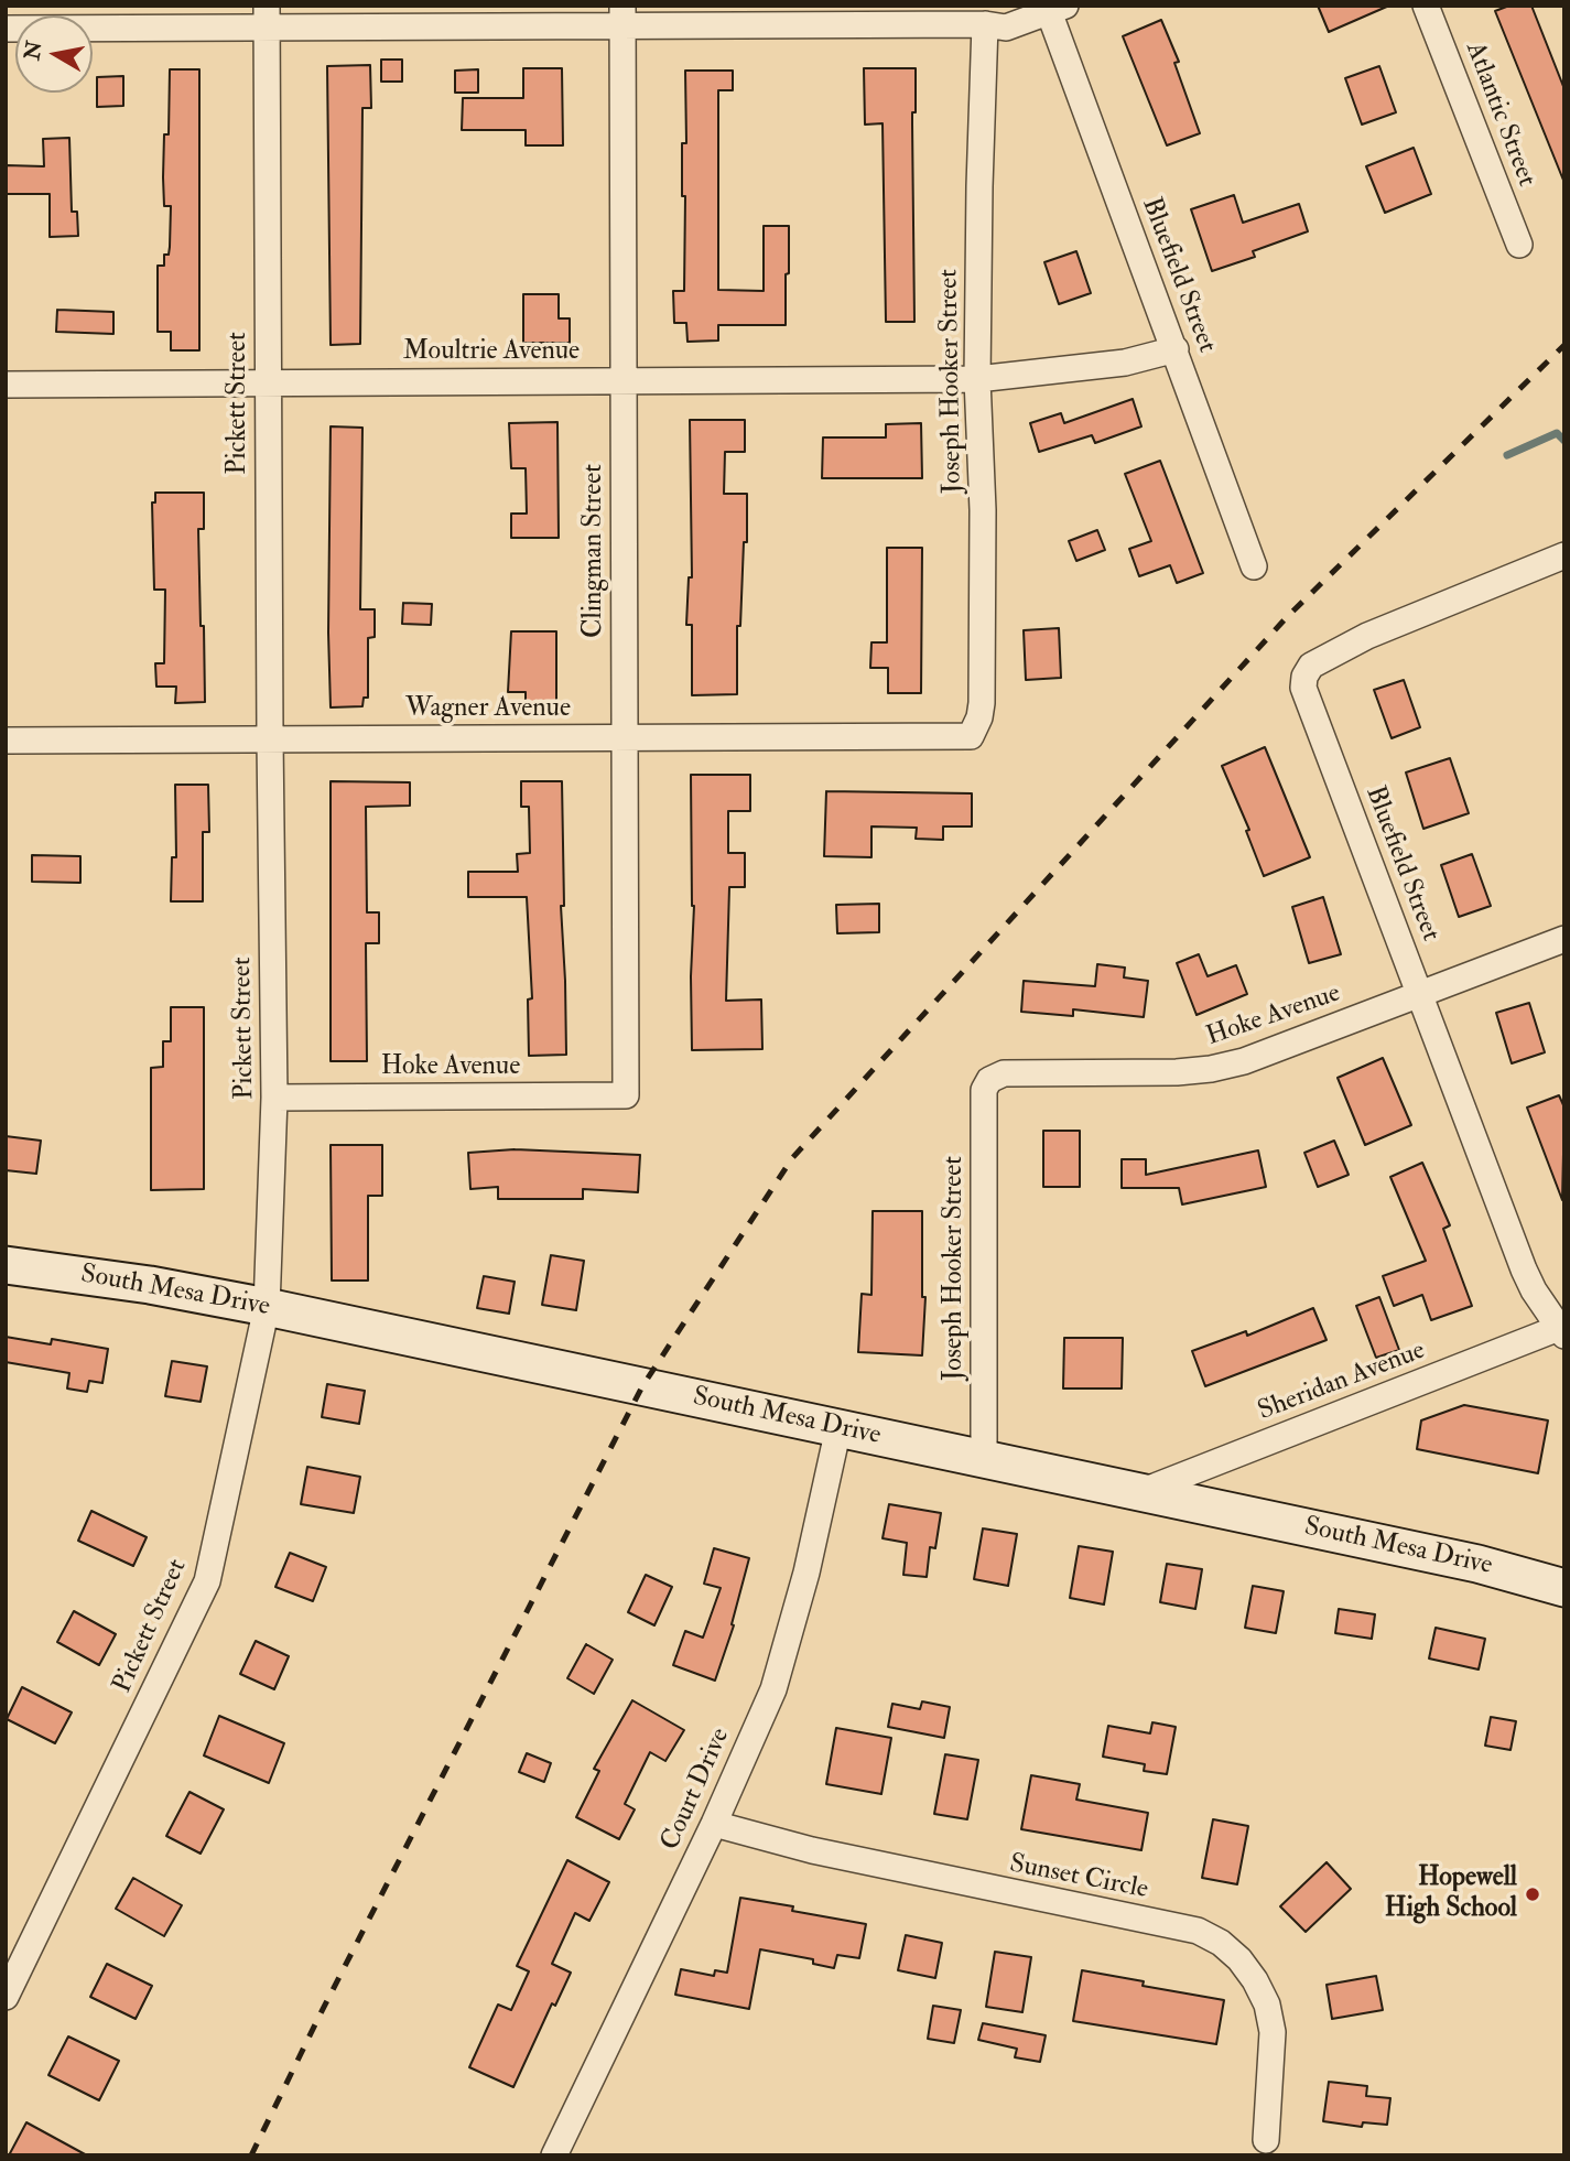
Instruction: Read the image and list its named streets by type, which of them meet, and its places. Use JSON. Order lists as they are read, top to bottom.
{
  "streets": {
    "main road": ["South Mesa Drive"],
    "street": [
      "Atlantic Street",
      "Bluefield Street",
      "Moultrie Avenue",
      "Joseph Hooker Street",
      "Pickett Street",
      "Clingman Street",
      "Wagner Avenue",
      "Hoke Avenue",
      "Sheridan Avenue",
      "Court Drive",
      "Sunset Circle"
    ]
  },
  "crossings": [
    ["Bluefield Street", "Moultrie Avenue"],
    ["Bluefield Street", "Hoke Avenue"],
    ["Bluefield Street", "Sheridan Avenue"],
    ["Moultrie Avenue", "Joseph Hooker Street"],
    ["Moultrie Avenue", "Pickett Street"],
    ["Moultrie Avenue", "Clingman Street"],
    ["Joseph Hooker Street", "Wagner Avenue"],
    ["Joseph Hooker Street", "Hoke Avenue"],
    ["Joseph Hooker Street", "South Mesa Drive"],
    ["Pickett Street", "Wagner Avenue"],
    ["Pickett Street", "Hoke Avenue"],
    ["Pickett Street", "South Mesa Drive"],
    ["Clingman Street", "Wagner Avenue"],
    ["Clingman Street", "Hoke Avenue"],
    ["South Mesa Drive", "Sheridan Avenue"],
    ["South Mesa Drive", "Court Drive"],
    ["Court Drive", "Sunset Circle"]
  ],
  "places": ["Hopewell High School"],
  "north": "left"
}
